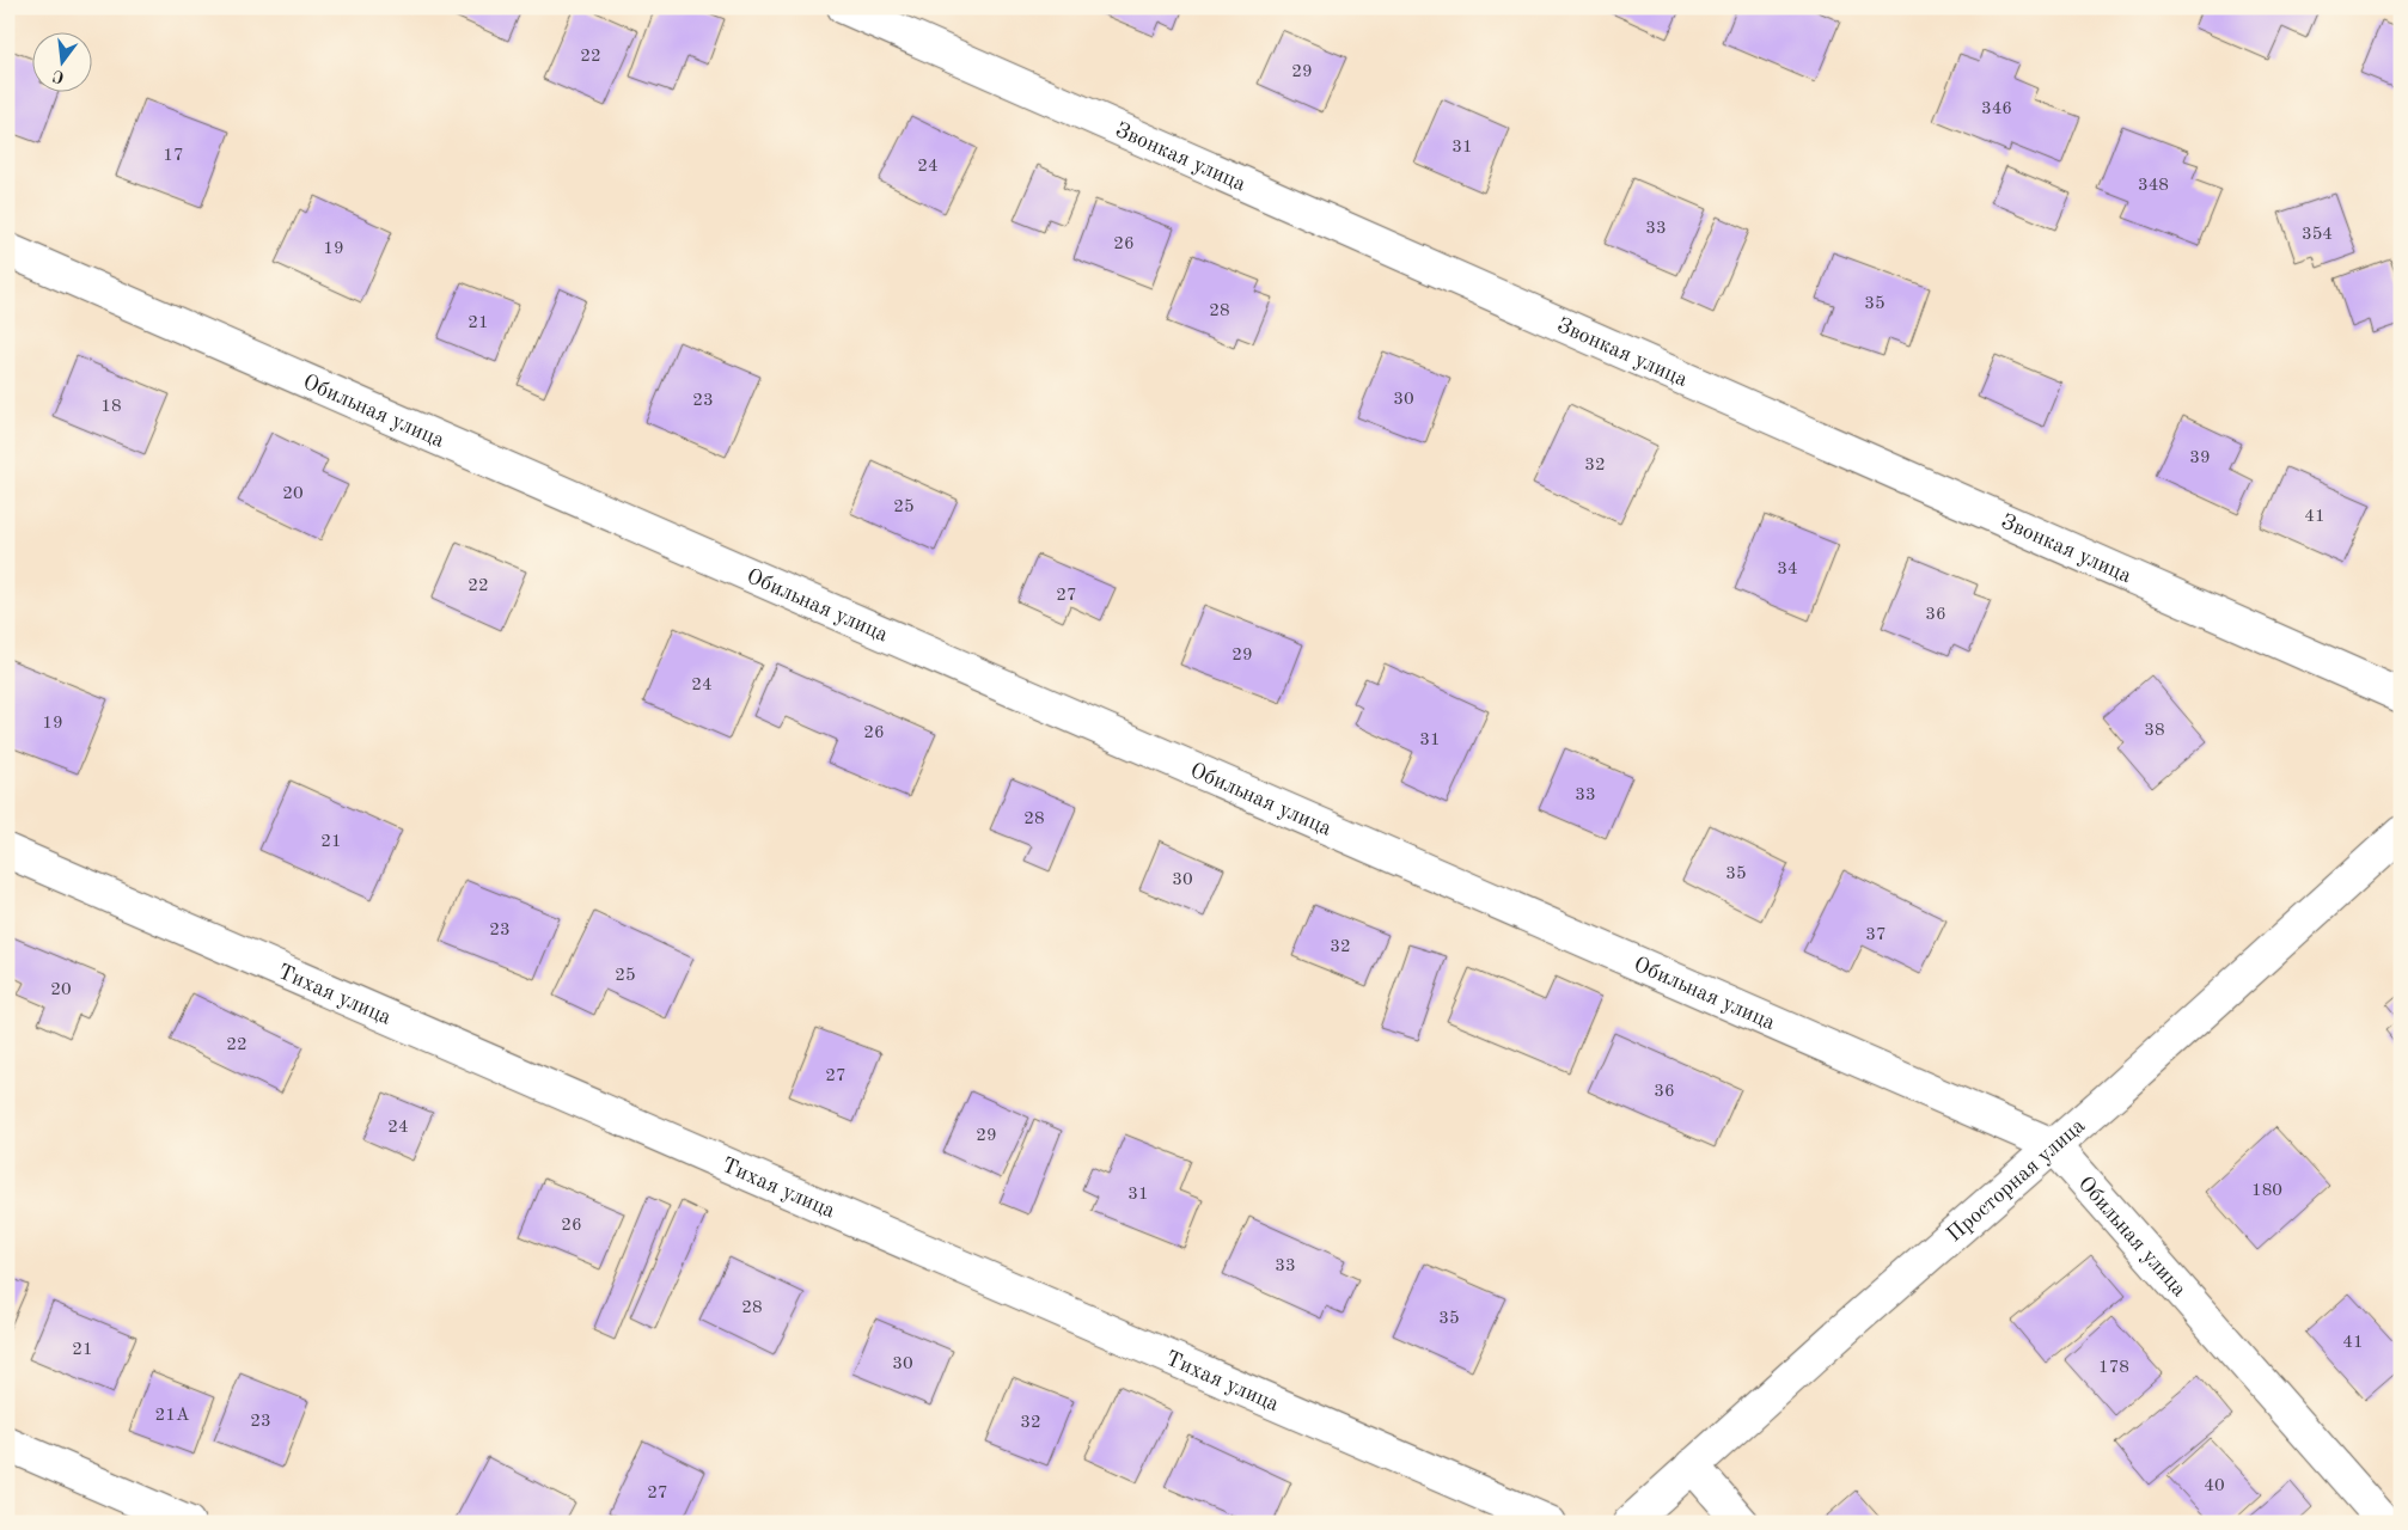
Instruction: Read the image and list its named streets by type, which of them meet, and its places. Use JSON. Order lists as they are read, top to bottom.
{
  "streets": {
    "street": [
      "Звонкая улица",
      "Обильная улица",
      "Тихая улица",
      "Просторная улица"
    ]
  },
  "crossings": [
    ["Обильная улица", "Просторная улица"]
  ],
  "house_numbers": [
    "22",
    "29",
    "346",
    "31",
    "17",
    "24",
    "348",
    "33",
    "354",
    "26",
    "19",
    "35",
    "28",
    "21",
    "30",
    "23",
    "18",
    "39",
    "32",
    "20",
    "25",
    "41",
    "34",
    "22",
    "27",
    "36",
    "29",
    "24",
    "19",
    "38",
    "26",
    "31",
    "33",
    "28",
    "21",
    "35",
    "30",
    "23",
    "37",
    "32",
    "25",
    "20",
    "22",
    "27",
    "36",
    "24",
    "29",
    "180",
    "31",
    "26",
    "33",
    "28",
    "35",
    "41",
    "21",
    "30",
    "178",
    "21А",
    "23",
    "32",
    "40",
    "27"
  ],
  "north": "bottom"
}
